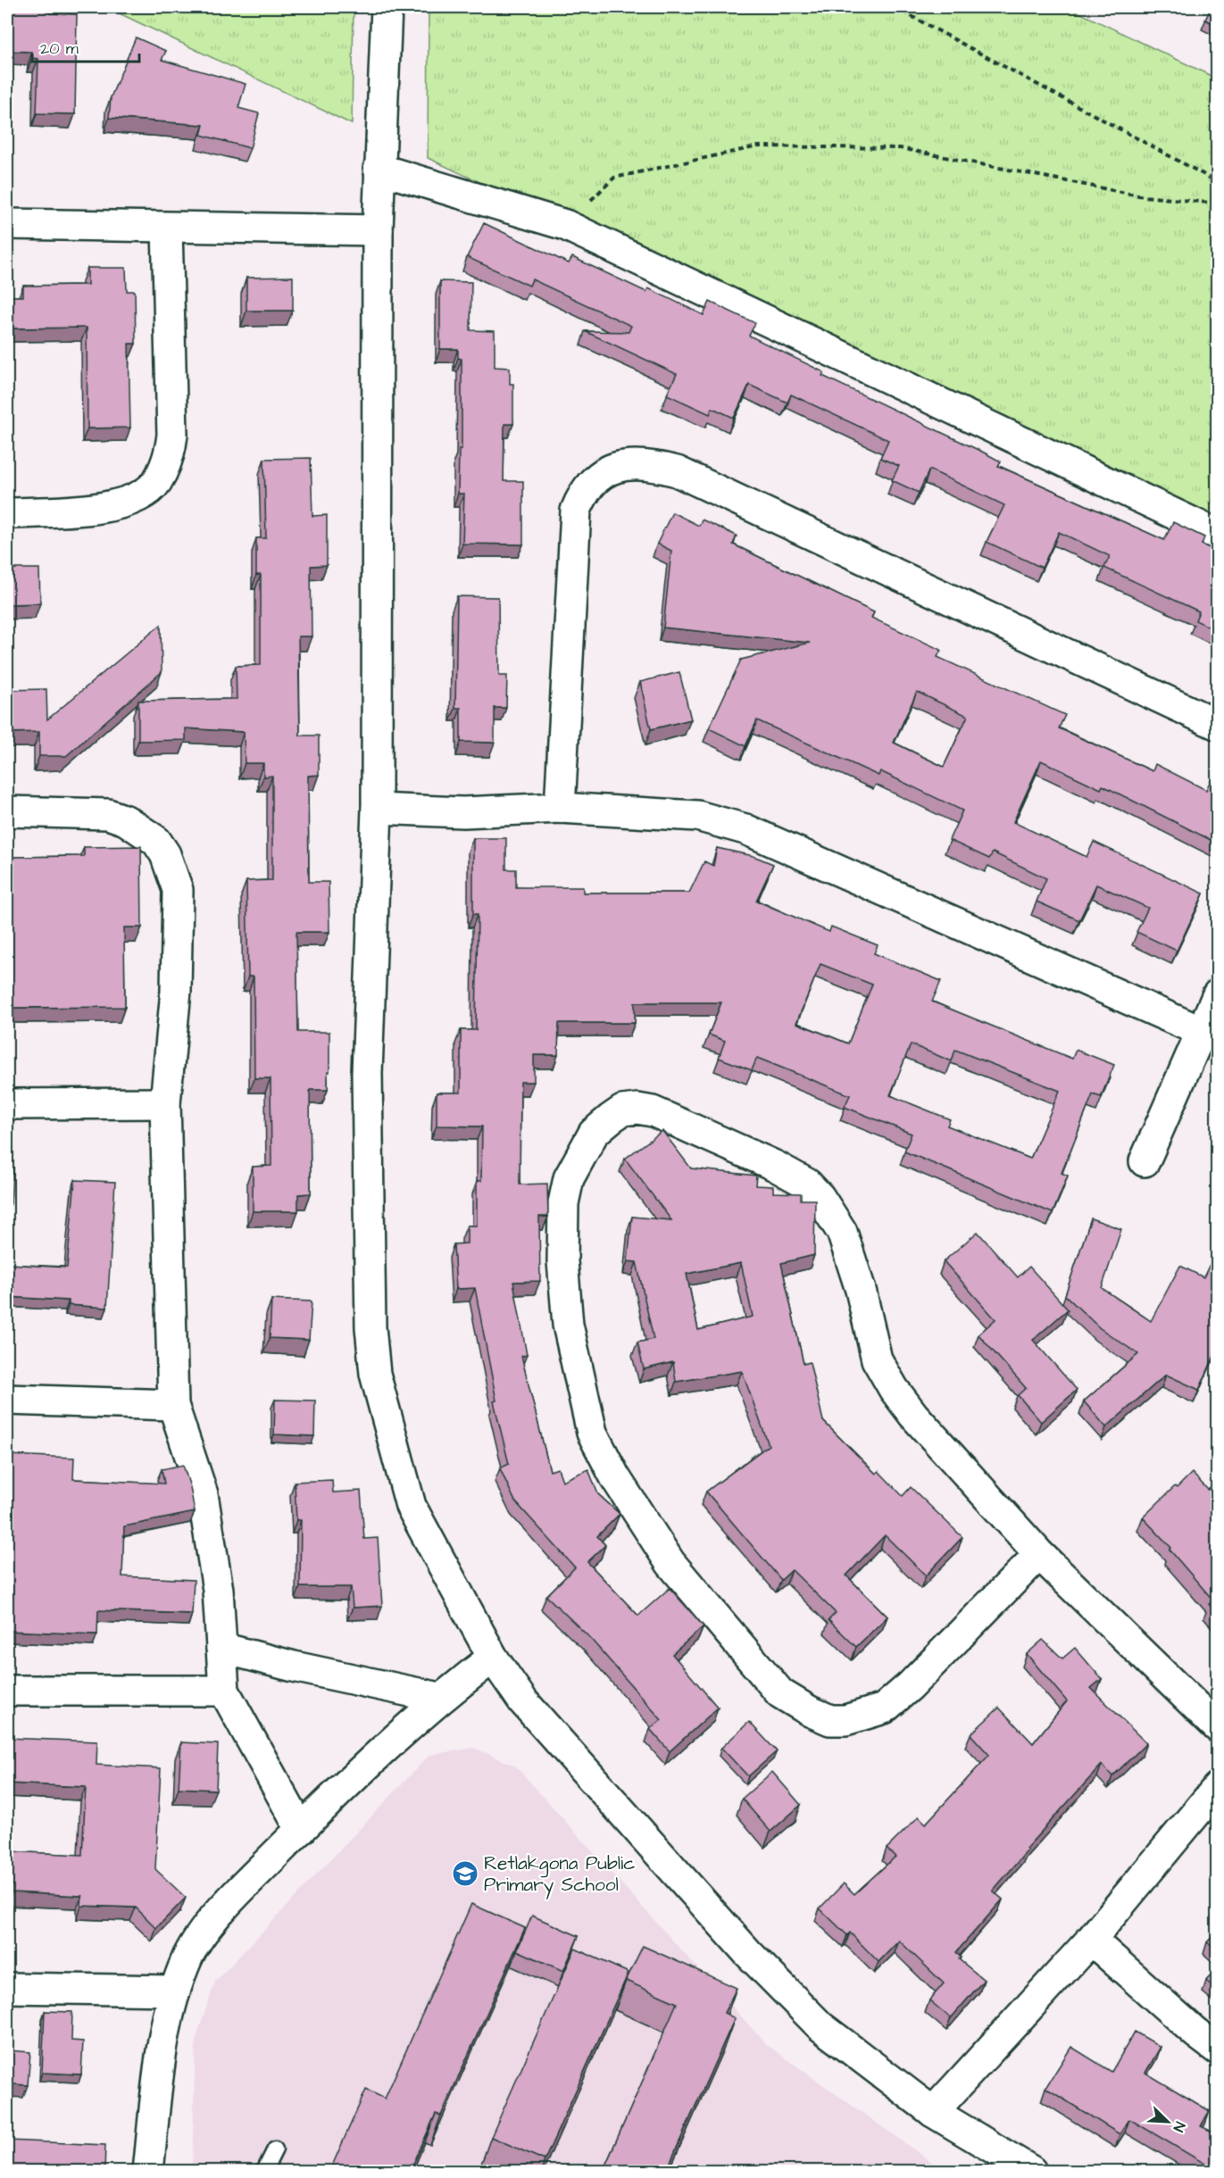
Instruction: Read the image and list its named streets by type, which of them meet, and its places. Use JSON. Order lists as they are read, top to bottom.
{
  "places": {
    "school or university": ["Retlakgona Public Primary School"]
  },
  "scale_bar": "20 m",
  "north": "bottom right"
}
